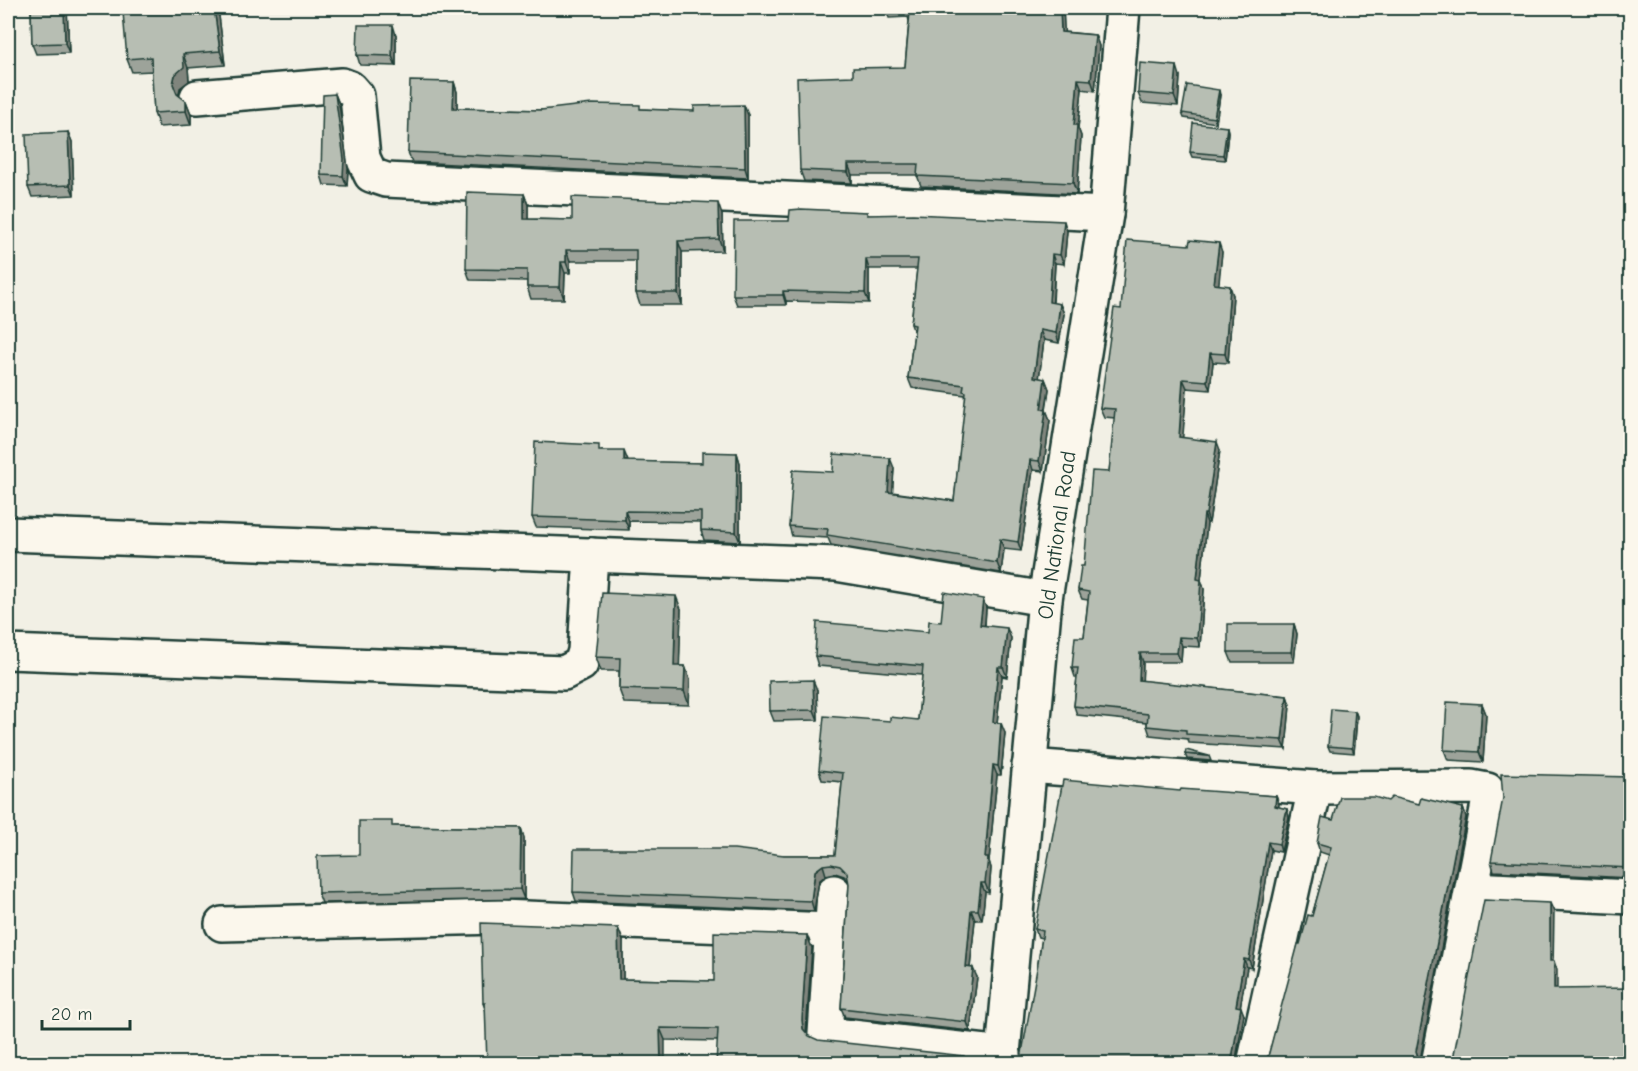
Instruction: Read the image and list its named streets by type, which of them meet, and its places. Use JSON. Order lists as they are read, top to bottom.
{
  "streets": {
    "street": ["Old National Road"]
  },
  "scale_bar": "20 m"
}
